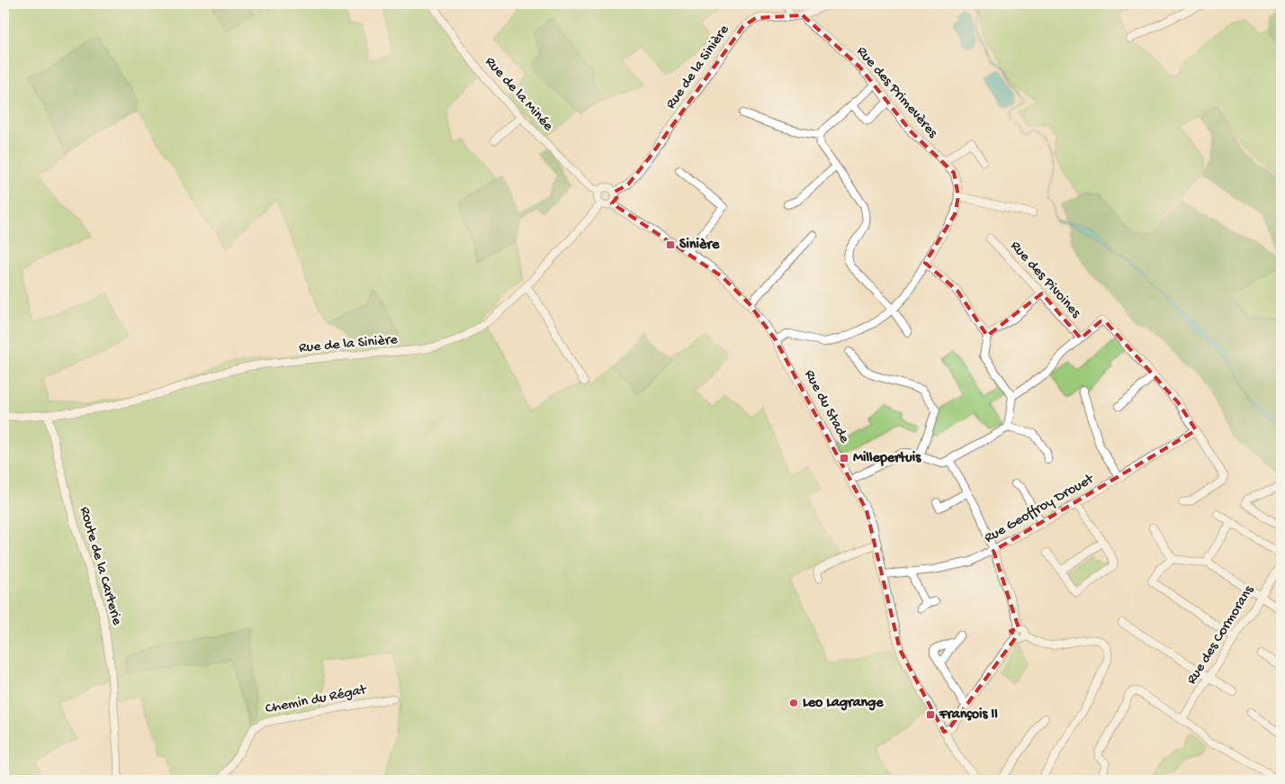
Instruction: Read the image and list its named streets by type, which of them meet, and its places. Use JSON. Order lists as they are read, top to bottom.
{
  "streets": {
    "street": [
      "Rue de la Sinière",
      "Rue des Primevères",
      "Rue de la Minée",
      "Rue des Pivoines",
      "Rue du Stade",
      "Rue Geoffroy Drouet",
      "Route de la Carterie",
      "Rue des Cormorans",
      "Chemin du Régat"
    ]
  },
  "crossings": [
    ["Rue de la Sinière", "Rue des Primevères"],
    ["Rue de la Sinière", "Rue de la Minée"],
    ["Rue de la Sinière", "Rue du Stade"],
    ["Rue de la Sinière", "Route de la Carterie"],
    ["Rue des Primevères", "Rue du Stade"],
    ["Rue de la Minée", "Rue du Stade"],
    ["Rue du Stade", "Rue Geoffroy Drouet"]
  ],
  "places": {
    "transit": ["Sinière", "Millepertuis", "François II"],
    "other": ["Leo Lagrange"]
  }
}
